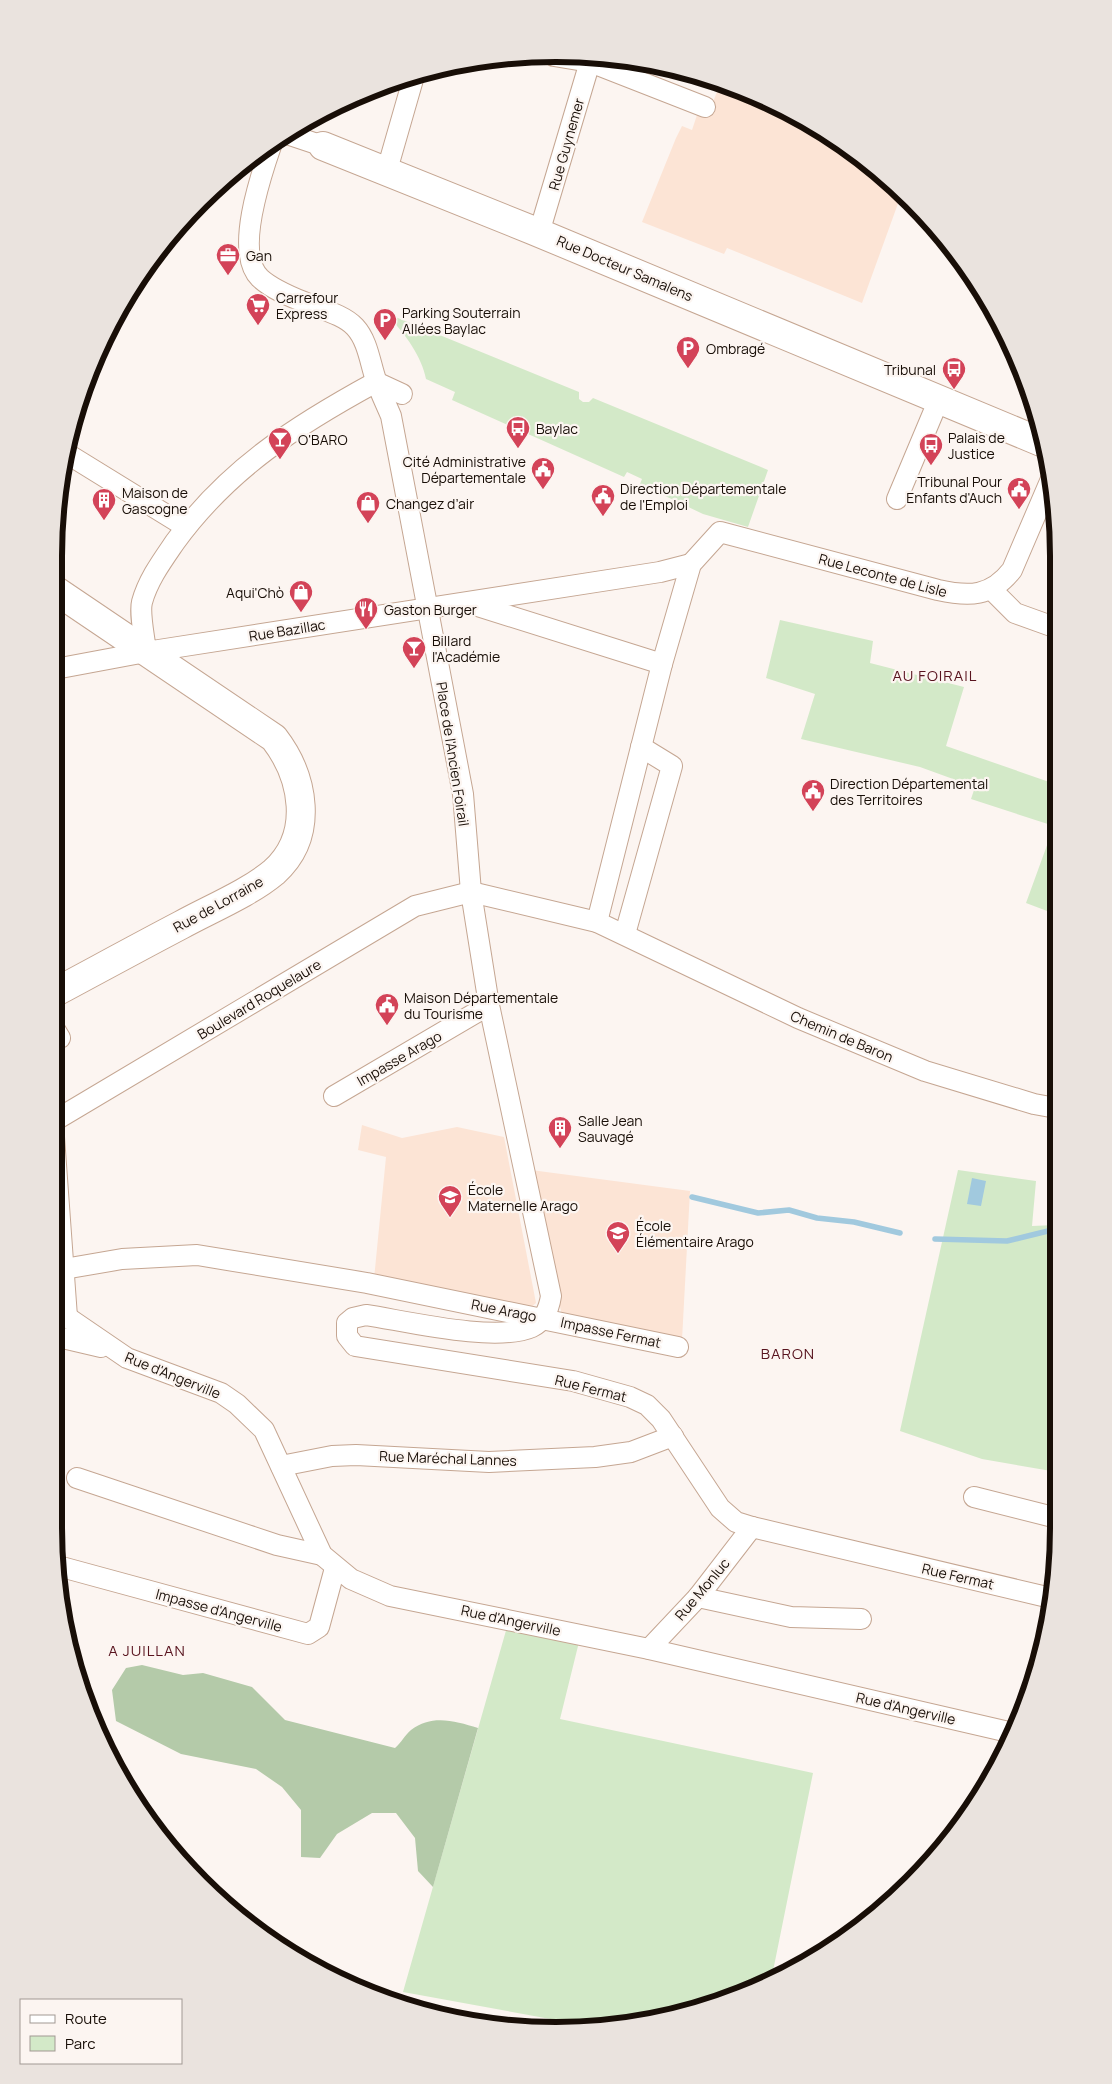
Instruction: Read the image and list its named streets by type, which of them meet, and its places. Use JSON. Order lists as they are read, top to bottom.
{
  "streets": {
    "main road": ["Rue Docteur Samalens", "Rue de Lorraine"],
    "street": [
      "Rue Guynemer",
      "Rue Leconte de Lisle",
      "Rue Bazillac",
      "Place de l'Ancien Foirail",
      "Boulevard Roquelaure",
      "Chemin de Baron",
      "Impasse Arago",
      "Rue Arago",
      "Impasse Fermat",
      "Rue d'Angerville",
      "Rue Fermat",
      "Rue Maréchal Lannes",
      "Rue Monluc",
      "Impasse d'Angerville"
    ]
  },
  "crossings": [
    ["Rue Guynemer", "Rue Docteur Samalens"],
    ["Rue Bazillac", "Place de l'Ancien Foirail"],
    ["Rue Bazillac", "Rue de Lorraine"],
    ["Place de l'Ancien Foirail", "Boulevard Roquelaure"],
    ["Place de l'Ancien Foirail", "Rue Arago"],
    ["Boulevard Roquelaure", "Rue Arago"],
    ["Impasse Arago", "Rue Arago"],
    ["Rue Arago", "Impasse Fermat"],
    ["Rue Arago", "Rue Fermat"],
    ["Impasse Fermat", "Rue Fermat"],
    ["Rue d'Angerville", "Rue Maréchal Lannes"],
    ["Rue d'Angerville", "Rue Monluc"],
    ["Rue d'Angerville", "Impasse d'Angerville"],
    ["Rue Fermat", "Rue Maréchal Lannes"],
    ["Rue Fermat", "Rue Monluc"]
  ],
  "districts": ["AU FOIRAIL", "BARON", "A JUILLAN"],
  "places": {
    "office": ["Gan"],
    "supermarket": ["Carrefour Express"],
    "parking": ["Parking Souterrain Allées Baylac", "Ombragé"],
    "bus stop": ["Tribunal", "Baylac", "Palais de Justice"],
    "bar": ["O'BARO", "Billard l'Académie"],
    "public building": [
      "Cité Administrative Départementale",
      "Tribunal Pour Enfants d'Auch",
      "Direction Départementale de l'Emploi",
      "Direction Départemental des Territoires",
      "Maison Départementale du Tourisme"
    ],
    "building": ["Maison de Gascogne", "Salle Jean Sauvagé"],
    "shop": ["Changez d’air", "Aqui'Chò"],
    "restaurant": ["Gaston Burger"],
    "school or university": ["École Maternelle Arago", "École Élémentaire Arago"]
  },
  "legend": ["Route", "Parc"]
}
